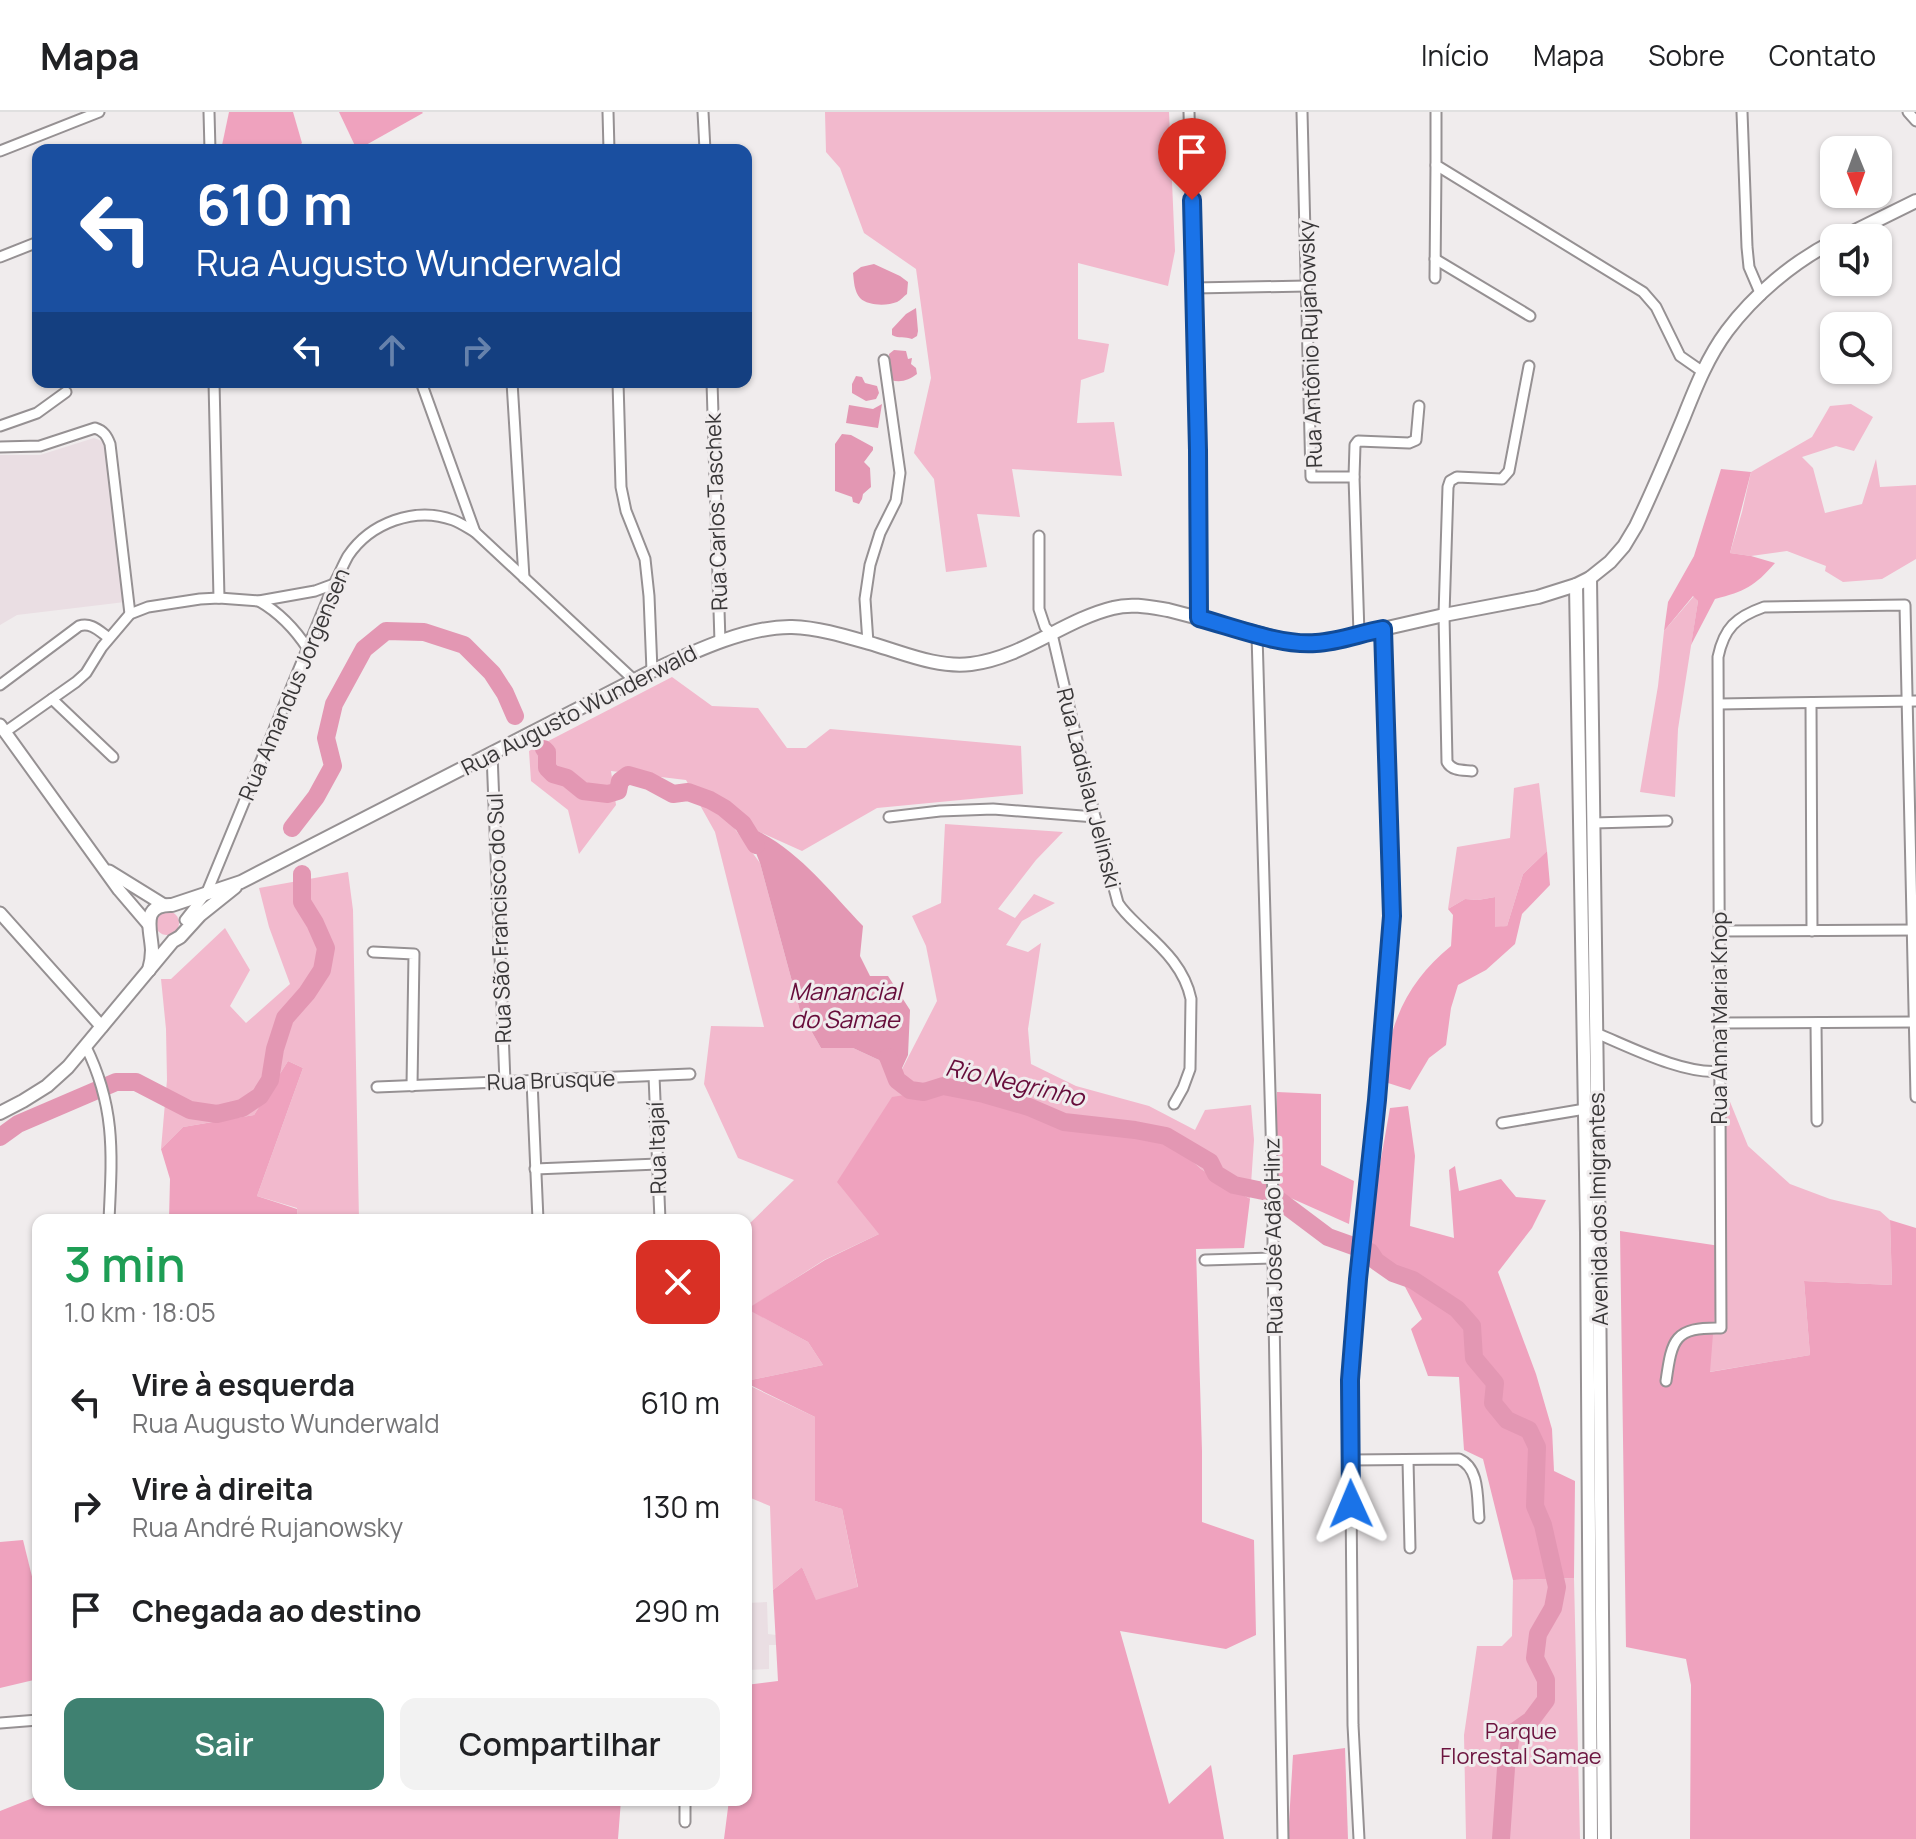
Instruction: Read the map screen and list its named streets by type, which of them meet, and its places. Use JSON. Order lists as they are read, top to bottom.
{
  "streets": {
    "main road": ["Rua Augusto Wunderwald", "Avenida dos Imigrantes"],
    "street": [
      "Rua Antônio Rujanowsky",
      "Rua Carlos Taschek",
      "Rua Amandus Jorgensen",
      "Rua Ladislau Jelinski",
      "Rua São Francisco do Sul",
      "Rua Anna Maria Knop",
      "Rua Brusque",
      "Rua Itajaí",
      "Rua José Adão Hinz"
    ]
  },
  "crossings": [
    ["Rua Antônio Rujanowsky", "Rua Augusto Wunderwald"],
    ["Rua Carlos Taschek", "Rua Augusto Wunderwald"],
    ["Rua Amandus Jorgensen", "Rua Augusto Wunderwald"],
    ["Rua Augusto Wunderwald", "Rua Ladislau Jelinski"],
    ["Rua Augusto Wunderwald", "Rua São Francisco do Sul"],
    ["Rua Augusto Wunderwald", "Avenida dos Imigrantes"],
    ["Rua Augusto Wunderwald", "Rua José Adão Hinz"],
    ["Rua São Francisco do Sul", "Rua Brusque"],
    ["Rua Brusque", "Rua Itajaí"]
  ],
  "water": ["Manancial do Samae", "Rio Negrinho"],
  "parks": ["Parque Florestal Samae"],
  "north": "bottom",
  "page": {
    "header": "Mapa",
    "nav": [
      "Início",
      "Mapa",
      "Sobre",
      "Contato"
    ],
    "turn": ["610 m", "Rua Augusto Wunderwald"],
    "heading": ["3 min", "1.0 km · 18:05"],
    "list": [
      {
        "name": "Vire à esquerda",
        "note": "Rua Augusto Wunderwald",
        "value": "610 m"
      },
      {
        "name": "Vire à direita",
        "note": "Rua André Rujanowsky",
        "value": "130 m"
      },
      {
        "name": "Chegada ao destino",
        "value": "290 m"
      }
    ],
    "buttons": ["Sair", "Compartilhar"]
  }
}
